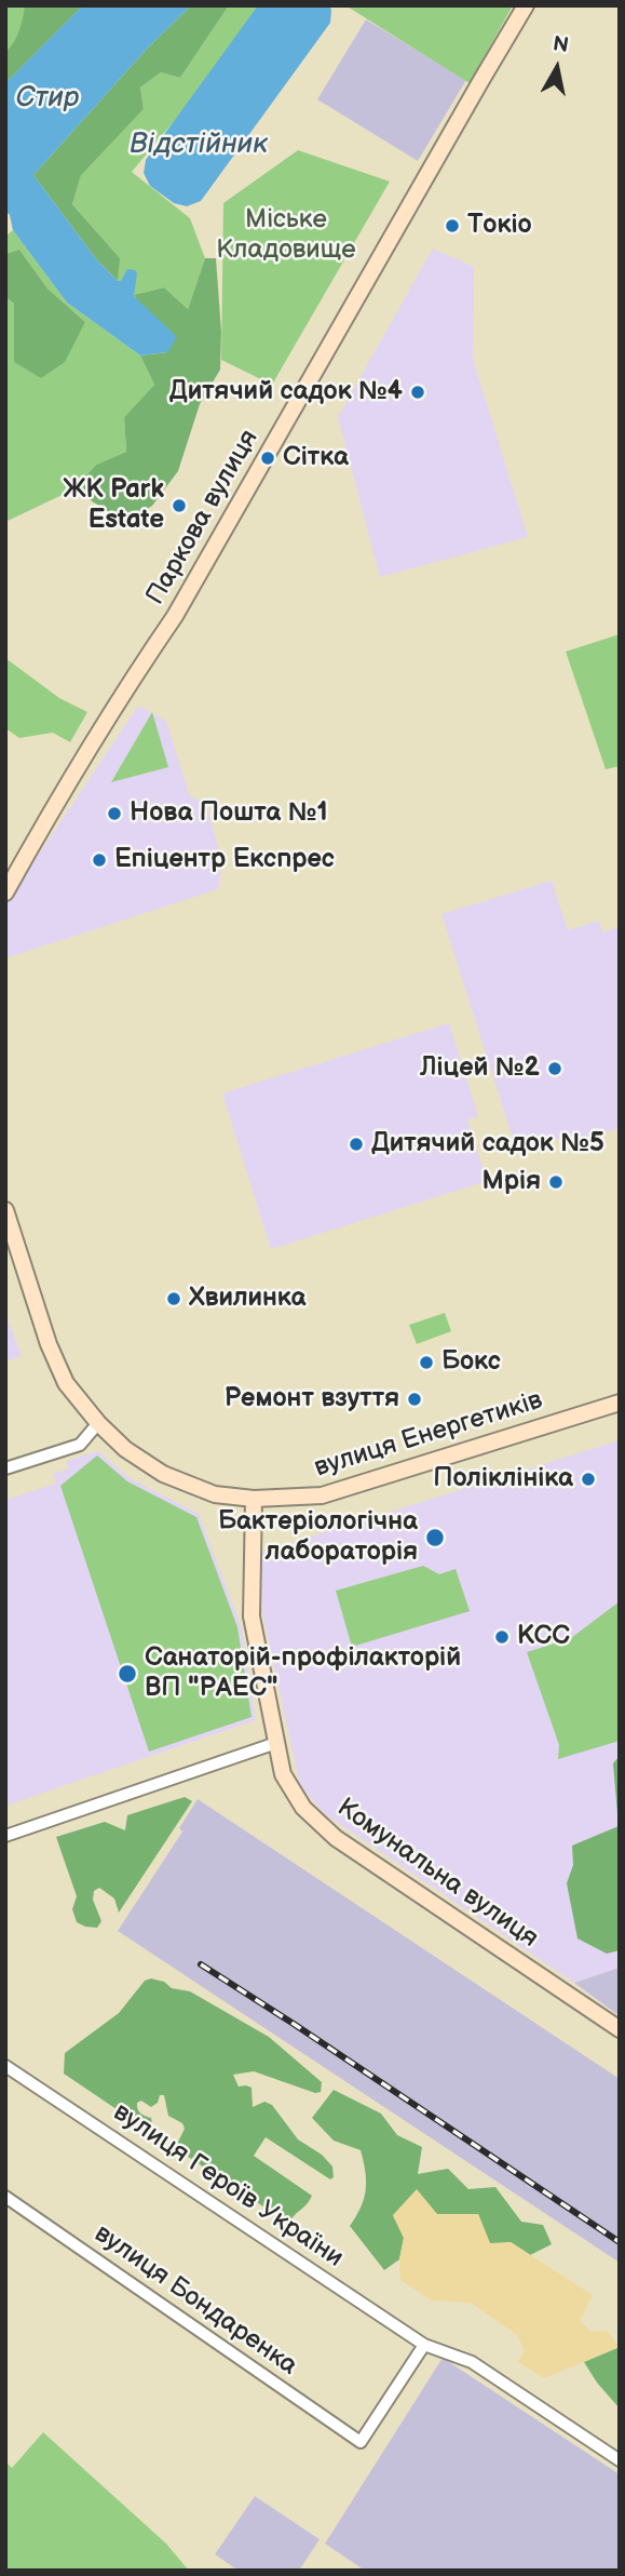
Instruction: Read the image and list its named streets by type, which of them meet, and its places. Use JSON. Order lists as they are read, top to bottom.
{
  "streets": {
    "street": [
      "Паркова вулиця",
      "вулиця Енергетиків",
      "Комунальна вулиця",
      "вулиця Героїв України",
      "вулиця Бондаренка"
    ]
  },
  "crossings": [
    ["вулиця Енергетиків", "Комунальна вулиця"],
    ["вулиця Героїв України", "вулиця Бондаренка"]
  ],
  "water": ["Стир", "Відстійник"],
  "parks": ["Міське Кладовище"],
  "places": [
    "Токіо",
    "Дитячий садок №4",
    "Сітка",
    "ЖК Park Estate",
    "Нова Пошта №1",
    "Епіцентр Експрес",
    "Ліцей №2",
    "Дитячий садок №5",
    "Мрія",
    "Хвилинка",
    "Бокс",
    "Ремонт взуття",
    "Поліклініка",
    "Бактеріологічна лабораторія",
    "КСС",
    "Санаторій-профілакторій ВП \"РАЕС\""
  ],
  "north": "top"
}
